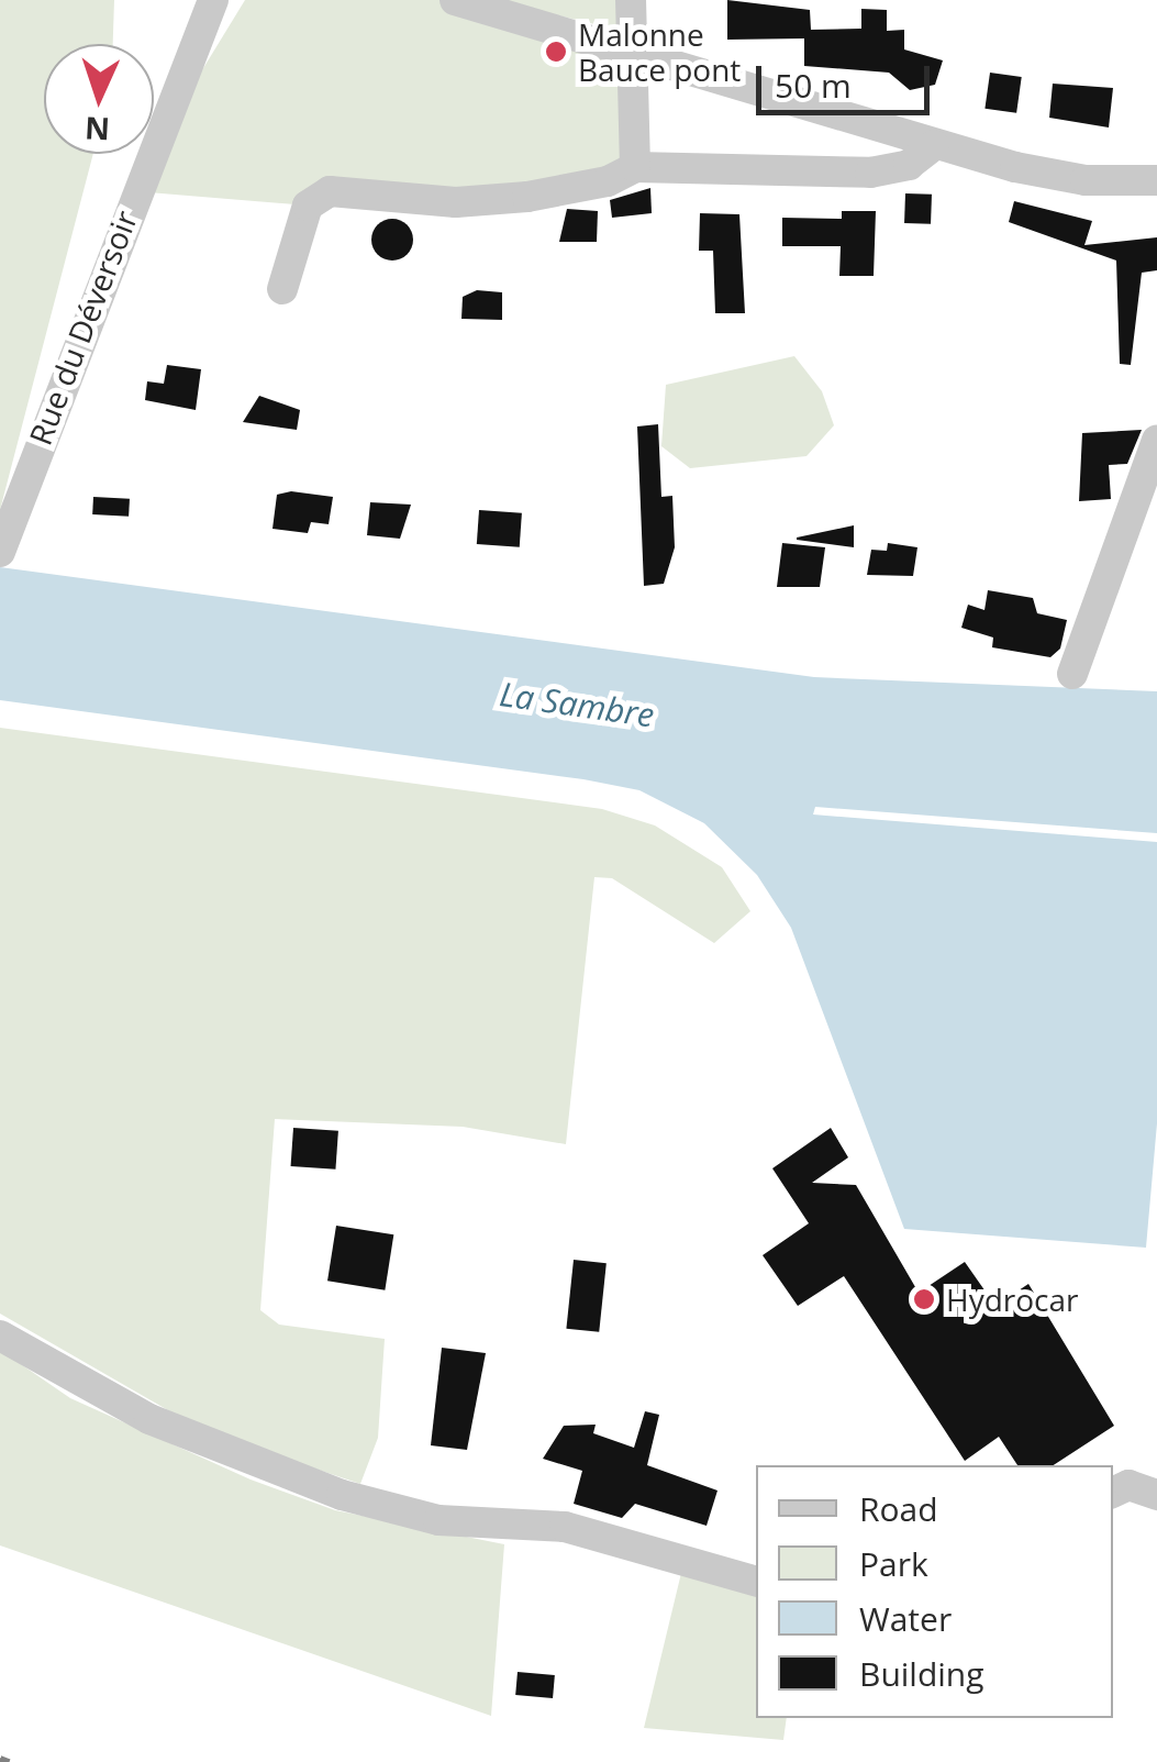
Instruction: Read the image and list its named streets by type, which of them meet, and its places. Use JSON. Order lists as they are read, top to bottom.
{
  "streets": {
    "street": ["Rue du Déversoir"]
  },
  "water": ["La Sambre"],
  "places": ["Malonne Bauce pont", "Hydrocar"],
  "legend": [
    "Road",
    "Park",
    "Water",
    "Building"
  ],
  "scale_bar": "50 m",
  "north": "bottom"
}
